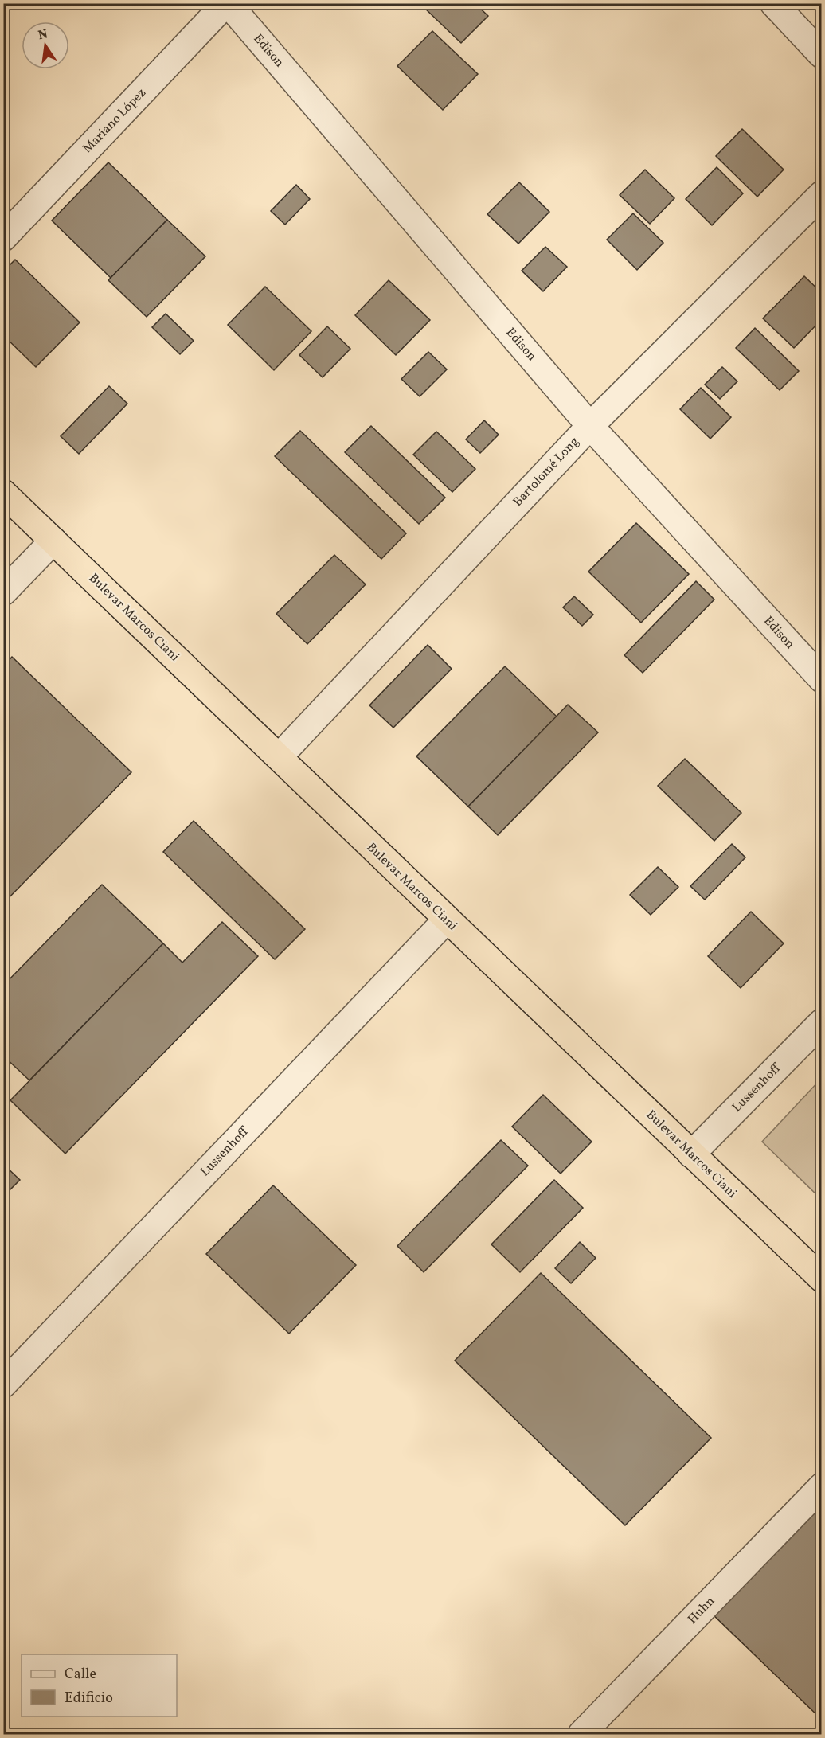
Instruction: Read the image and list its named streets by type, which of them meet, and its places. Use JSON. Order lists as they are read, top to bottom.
{
  "streets": {
    "highway": ["Bulevar Marcos Ciani"],
    "street": [
      "Edison",
      "Mariano López",
      "Bartolomé Long",
      "Lussenhoff",
      "Huhn"
    ]
  },
  "crossings": [
    ["Edison", "Mariano López"],
    ["Edison", "Bartolomé Long"],
    ["Bartolomé Long", "Bulevar Marcos Ciani"],
    ["Bulevar Marcos Ciani", "Lussenhoff"]
  ],
  "legend": ["Calle", "Edificio"],
  "north": "top"
}
